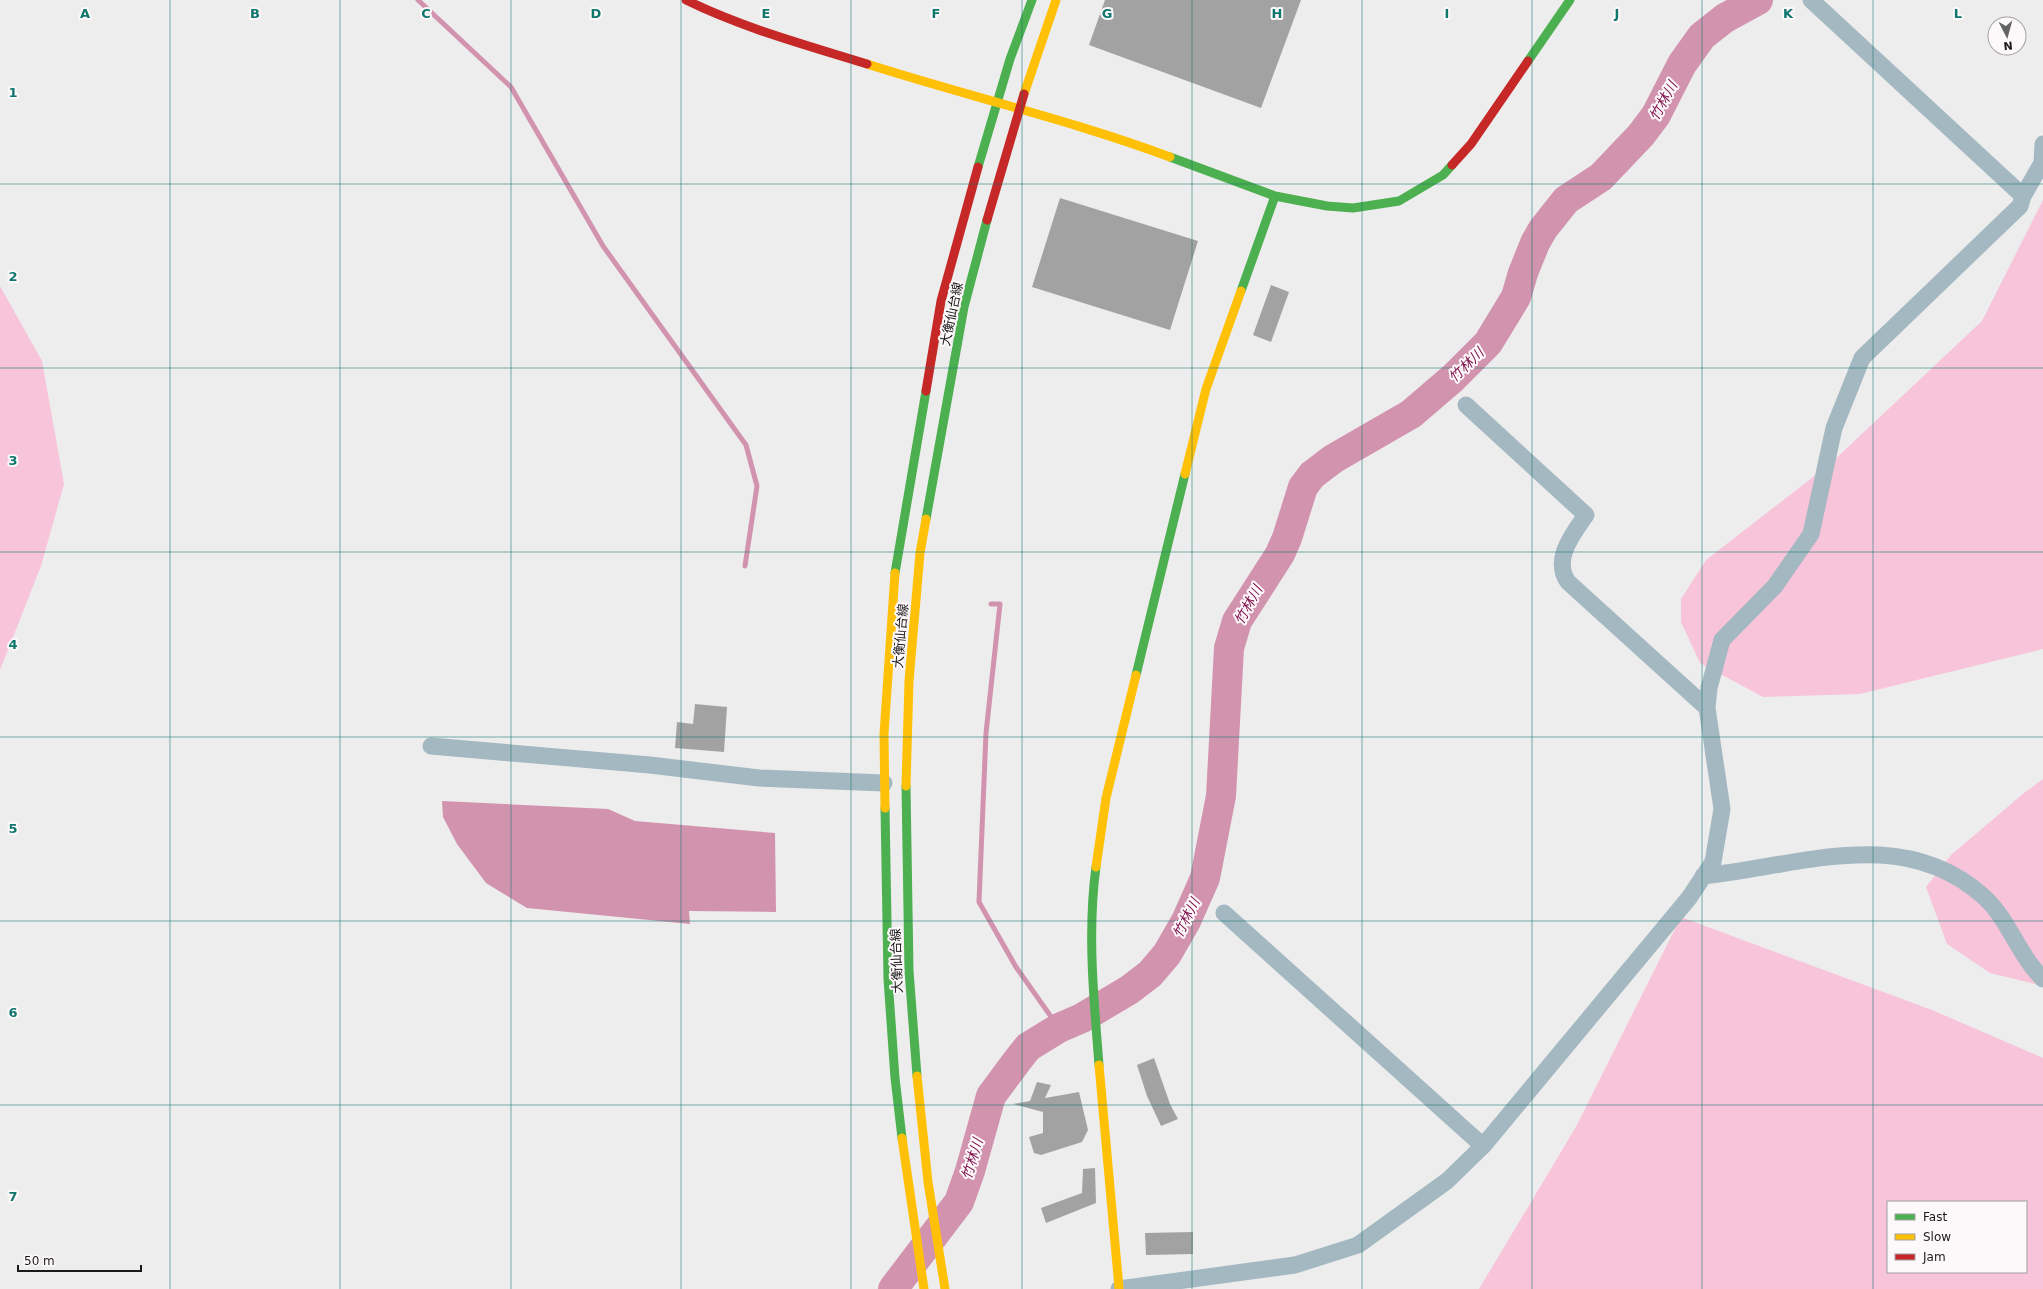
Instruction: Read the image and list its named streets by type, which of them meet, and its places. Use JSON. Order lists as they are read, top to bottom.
{
  "streets": {
    "main road": ["大衡仙台線"]
  },
  "water": ["竹林川"],
  "legend": ["Fast", "Slow", "Jam"],
  "scale_bar": "50 m",
  "north": "bottom",
  "grid": {
    "columns": [
      "A",
      "B",
      "C",
      "D",
      "E",
      "F",
      "G",
      "H",
      "I",
      "J",
      "K",
      "L"
    ],
    "rows": [
      "1",
      "2",
      "3",
      "4",
      "5",
      "6",
      "7"
    ]
  }
}
